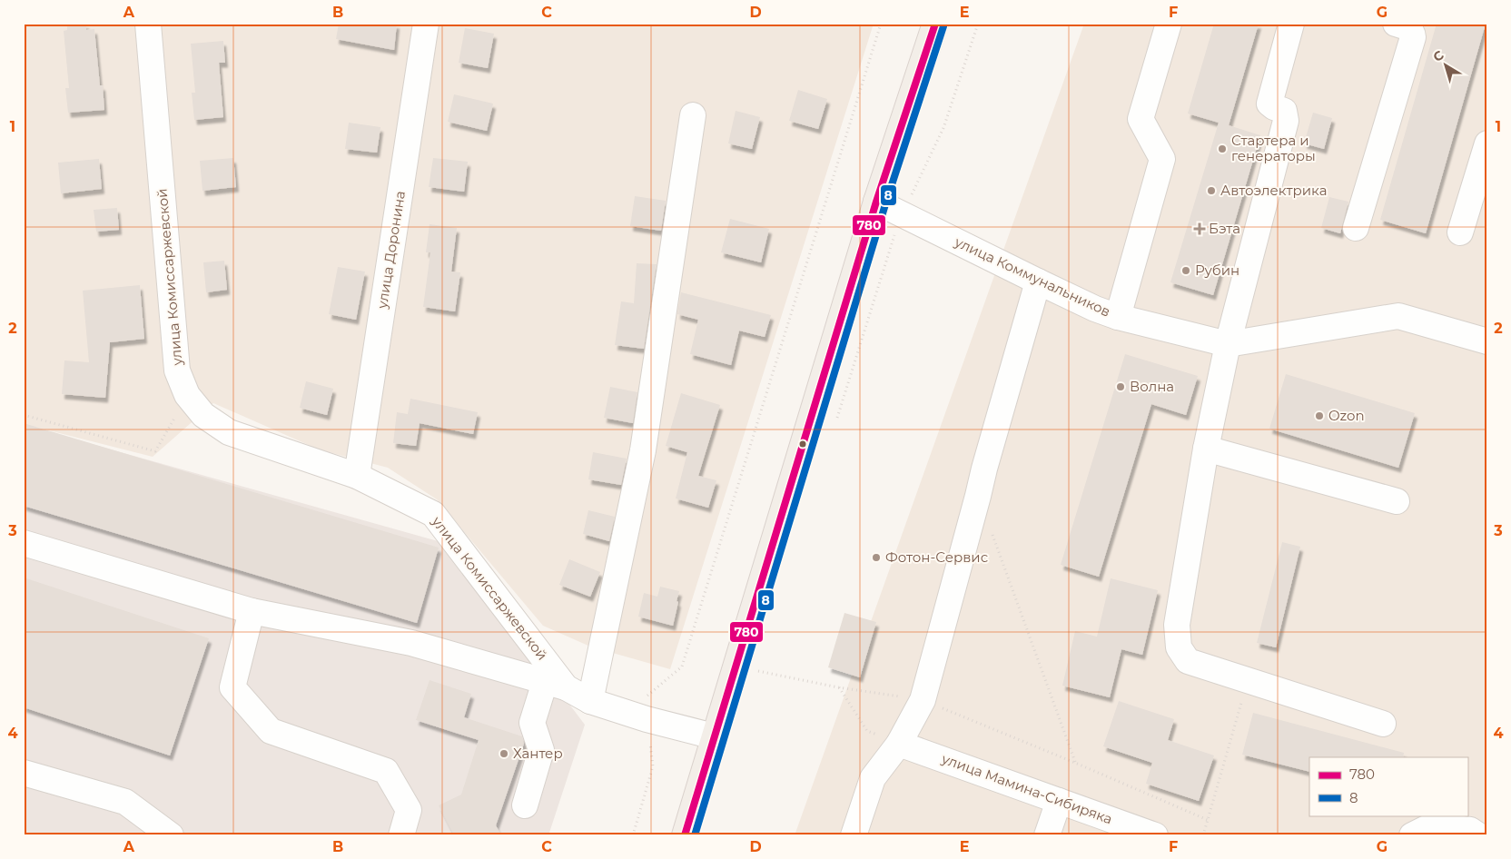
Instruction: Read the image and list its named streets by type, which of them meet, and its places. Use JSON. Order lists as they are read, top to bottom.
{
  "streets": {
    "street": [
      "улица Доронина",
      "улица Комиссаржевской",
      "улица Коммунальников",
      "улица Мамина-Сибиряка"
    ]
  },
  "crossings": [
    ["улица Доронина", "улица Комиссаржевской"]
  ],
  "places": {
    "other": [
      "Стартера и генераторы",
      "Автоэлектрика",
      "Рубин",
      "Волна",
      "Ozon",
      "Фотон-Сервис",
      "Хантер"
    ],
    "health": ["Бэта"]
  },
  "lines": ["transit line 780", "transit line 8"],
  "legend": ["780", "8"],
  "north": "top left",
  "grid": {
    "columns": [
      "A",
      "B",
      "C",
      "D",
      "E",
      "F",
      "G"
    ],
    "rows": [
      "1",
      "2",
      "3",
      "4"
    ]
  }
}
